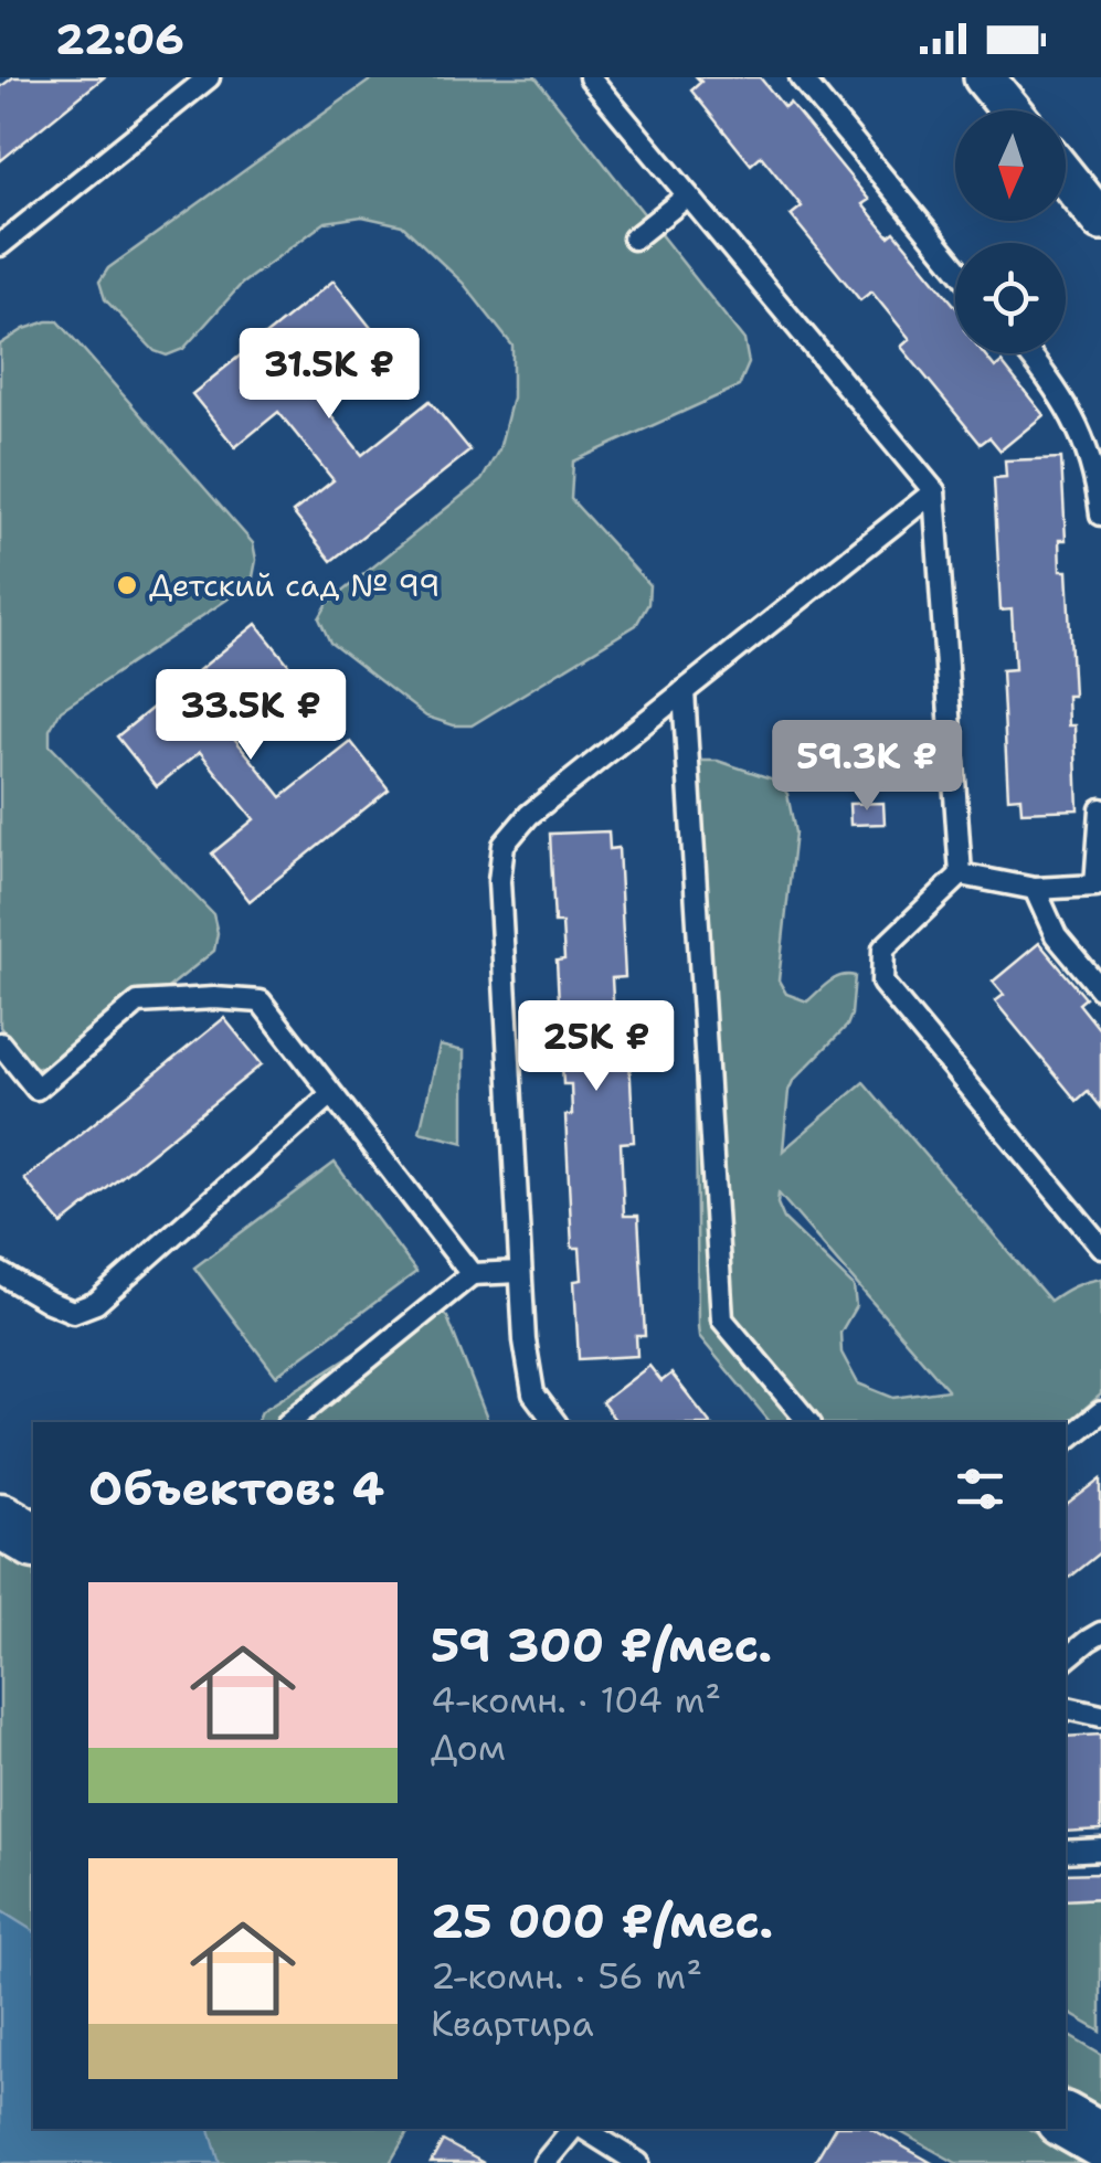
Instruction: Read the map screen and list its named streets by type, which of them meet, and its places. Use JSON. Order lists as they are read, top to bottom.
{
  "places": ["Детский сад № 99"],
  "north": "bottom",
  "page": {
    "status": "22:06",
    "price": [
      "31.5K ₽",
      "33.5K ₽",
      "59.3K ₽",
      "25K ₽"
    ],
    "heading": "Объектов: 4",
    "list": [
      {
        "name": "59 300 ₽/мес.",
        "note": "4-комн. · 104 m² · Дом"
      },
      {
        "name": "25 000 ₽/мес.",
        "note": "2-комн. · 56 m² · Квартира"
      }
    ]
  }
}
